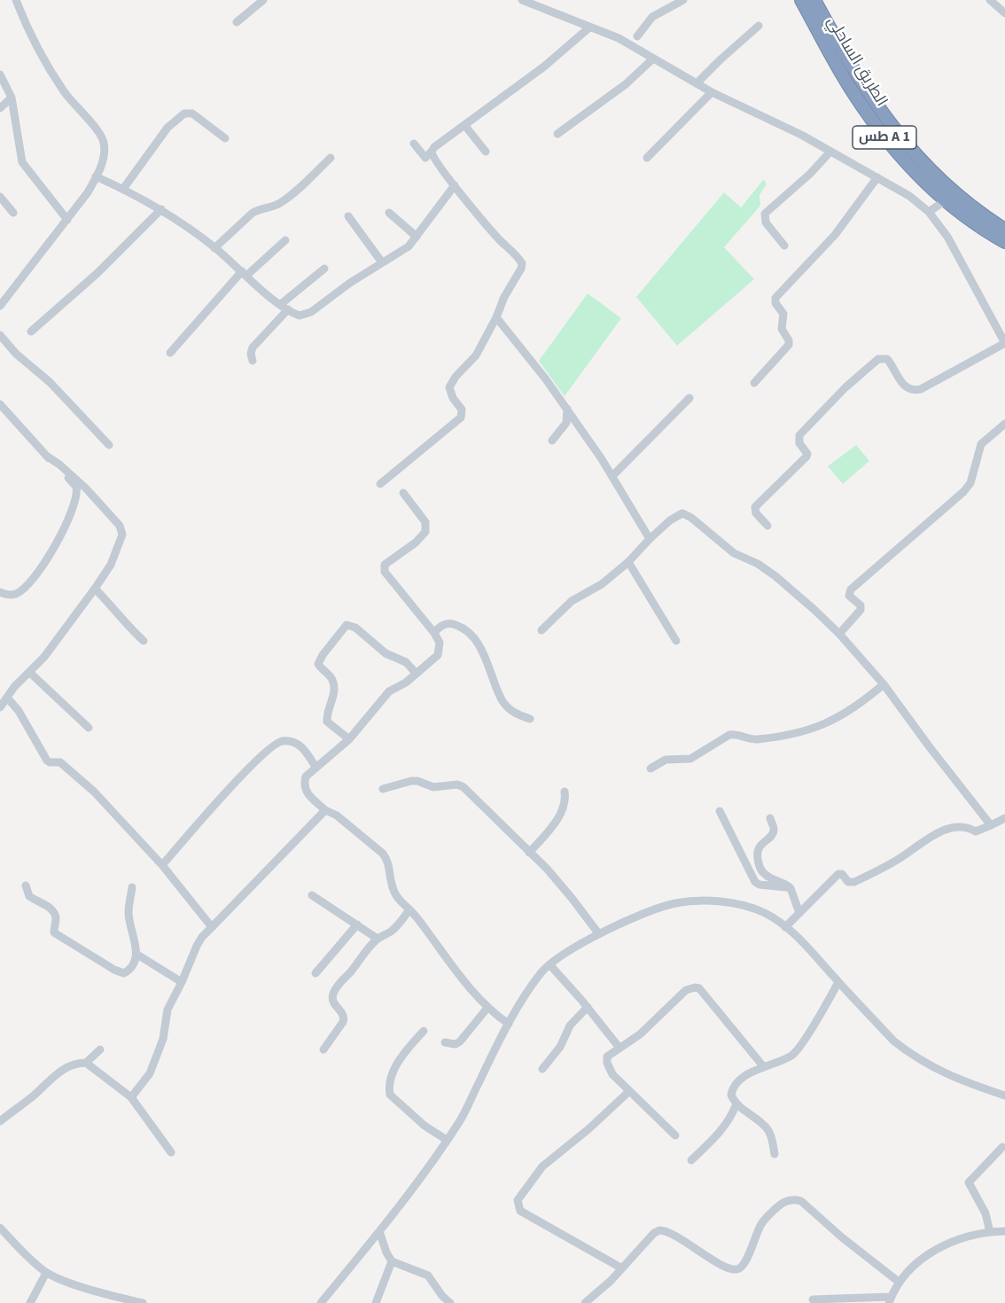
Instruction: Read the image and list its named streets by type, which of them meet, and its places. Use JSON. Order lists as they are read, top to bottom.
{
  "streets": {
    "highway": ["الطريق الساحلي", "طس A 1"]
  }
}
